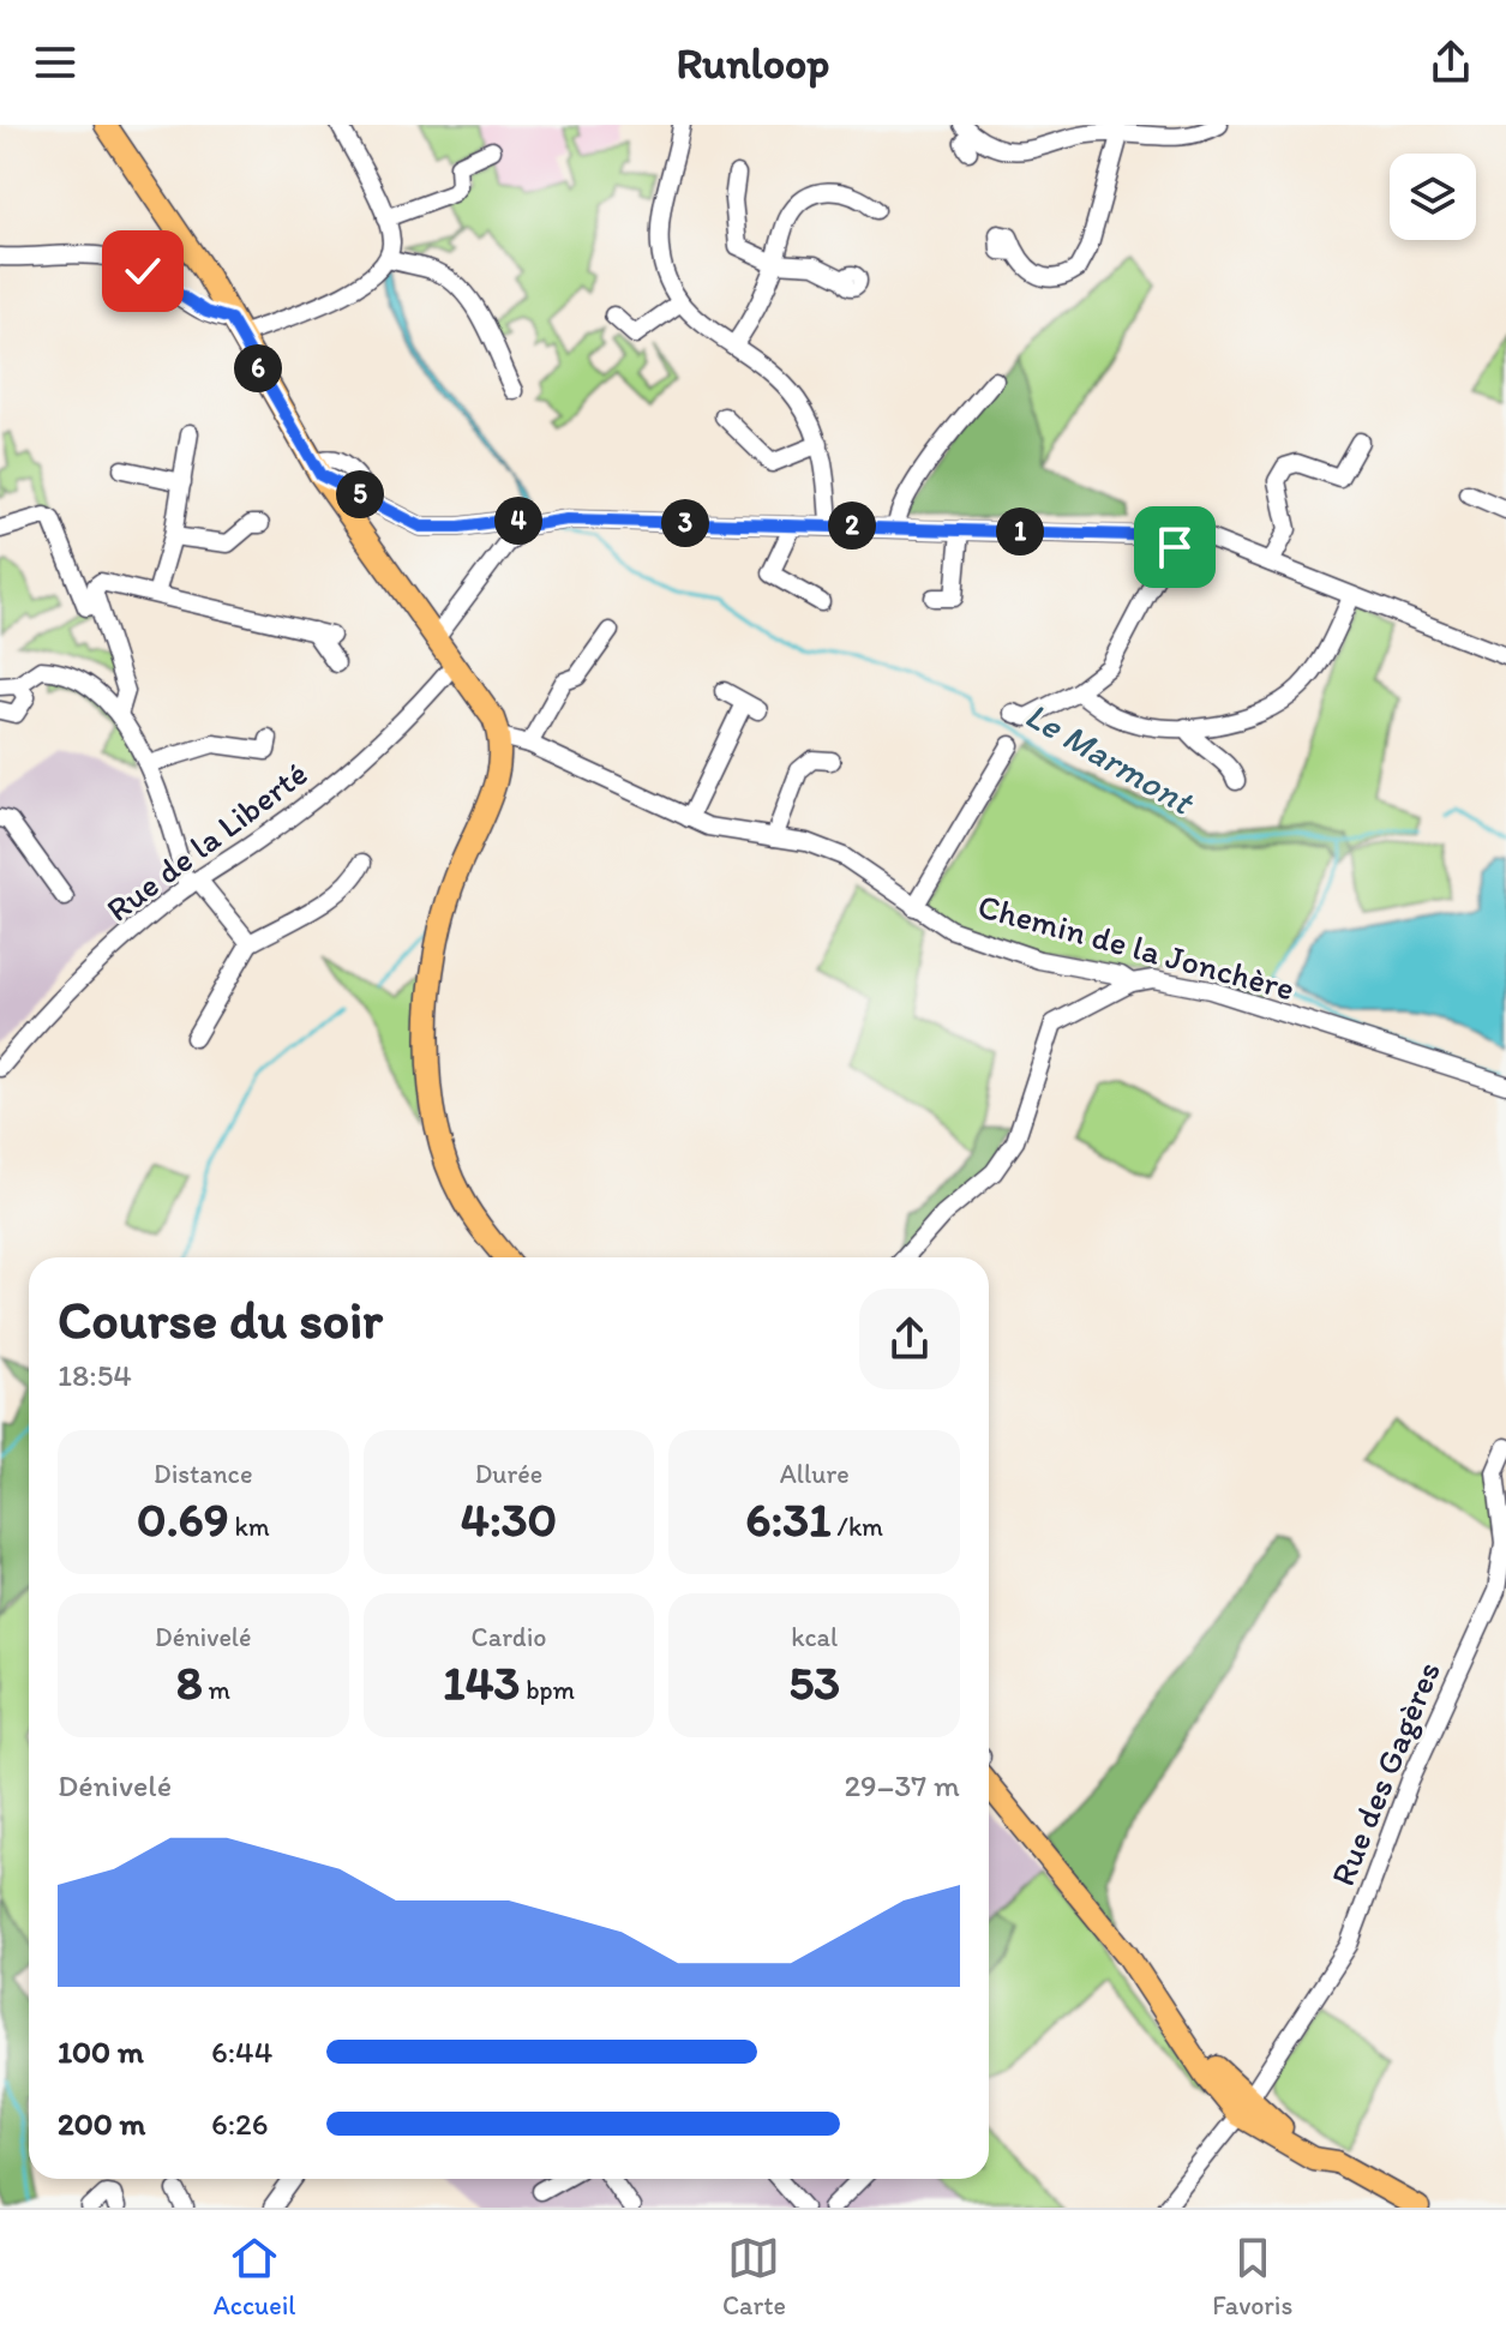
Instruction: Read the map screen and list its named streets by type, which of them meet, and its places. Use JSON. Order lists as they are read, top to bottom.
{
  "streets": {
    "street": ["Rue de la Liberté", "Chemin de la Jonchère", "Rue des Gagères"]
  },
  "water": ["Le Marmont"],
  "page": {
    "header": "Runloop",
    "pins": [
      "6",
      "5",
      "4",
      "3",
      "2",
      "1"
    ],
    "heading": ["Course du soir", "18:54"],
    "stats": [
      ["Distance", "0.69 km"],
      ["Durée", "4:30"],
      ["Allure", "6:31 /km"],
      ["Dénivelé", "8 m"],
      ["Cardio", "143 bpm"],
      ["kcal", "53"]
    ],
    "chart": ["Dénivelé", "29–37 m"],
    "list": [
      {
        "name": "100 m",
        "note": "6:44"
      },
      {
        "name": "200 m",
        "note": "6:26"
      }
    ],
    "tabs": ["Accueil", "Carte", "Favoris"]
  }
}
